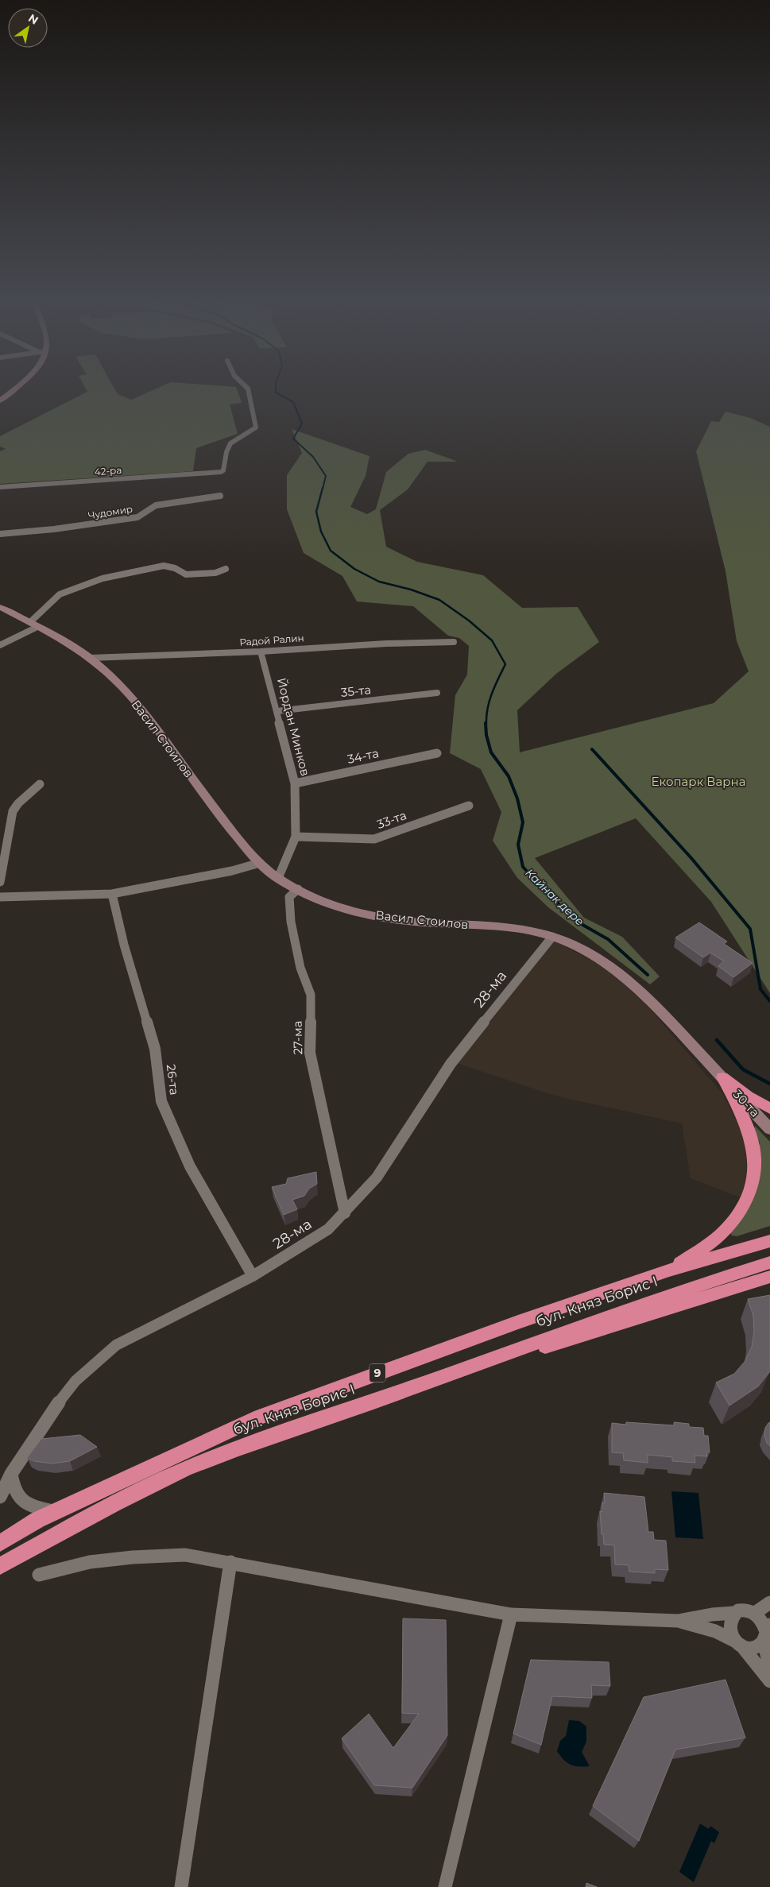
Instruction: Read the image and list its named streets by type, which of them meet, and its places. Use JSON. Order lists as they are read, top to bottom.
{
  "streets": {
    "highway": ["бул. Княз Борис I", "9"],
    "street": [
      "42-ра",
      "Чудомир",
      "Радой Ралин",
      "35-та",
      "Йордан Минков",
      "Васил Стоилов",
      "34-та",
      "33-та",
      "28-ма",
      "27-ма",
      "26-та",
      "30-та"
    ]
  },
  "crossings": [
    ["Радой Ралин", "Йордан Минков"],
    ["Радой Ралин", "Васил Стоилов"],
    ["35-та", "Йордан Минков"],
    ["Йордан Минков", "Васил Стоилов"],
    ["Йордан Минков", "34-та"],
    ["Йордан Минков", "33-та"],
    ["Васил Стоилов", "28-ма"],
    ["Васил Стоилов", "27-ма"],
    ["Васил Стоилов", "30-та"],
    ["28-ма", "27-ма"],
    ["28-ма", "26-та"]
  ],
  "water": ["Кайнак дере"],
  "parks": ["Екопарк Варна"],
  "north": "top right"
}
